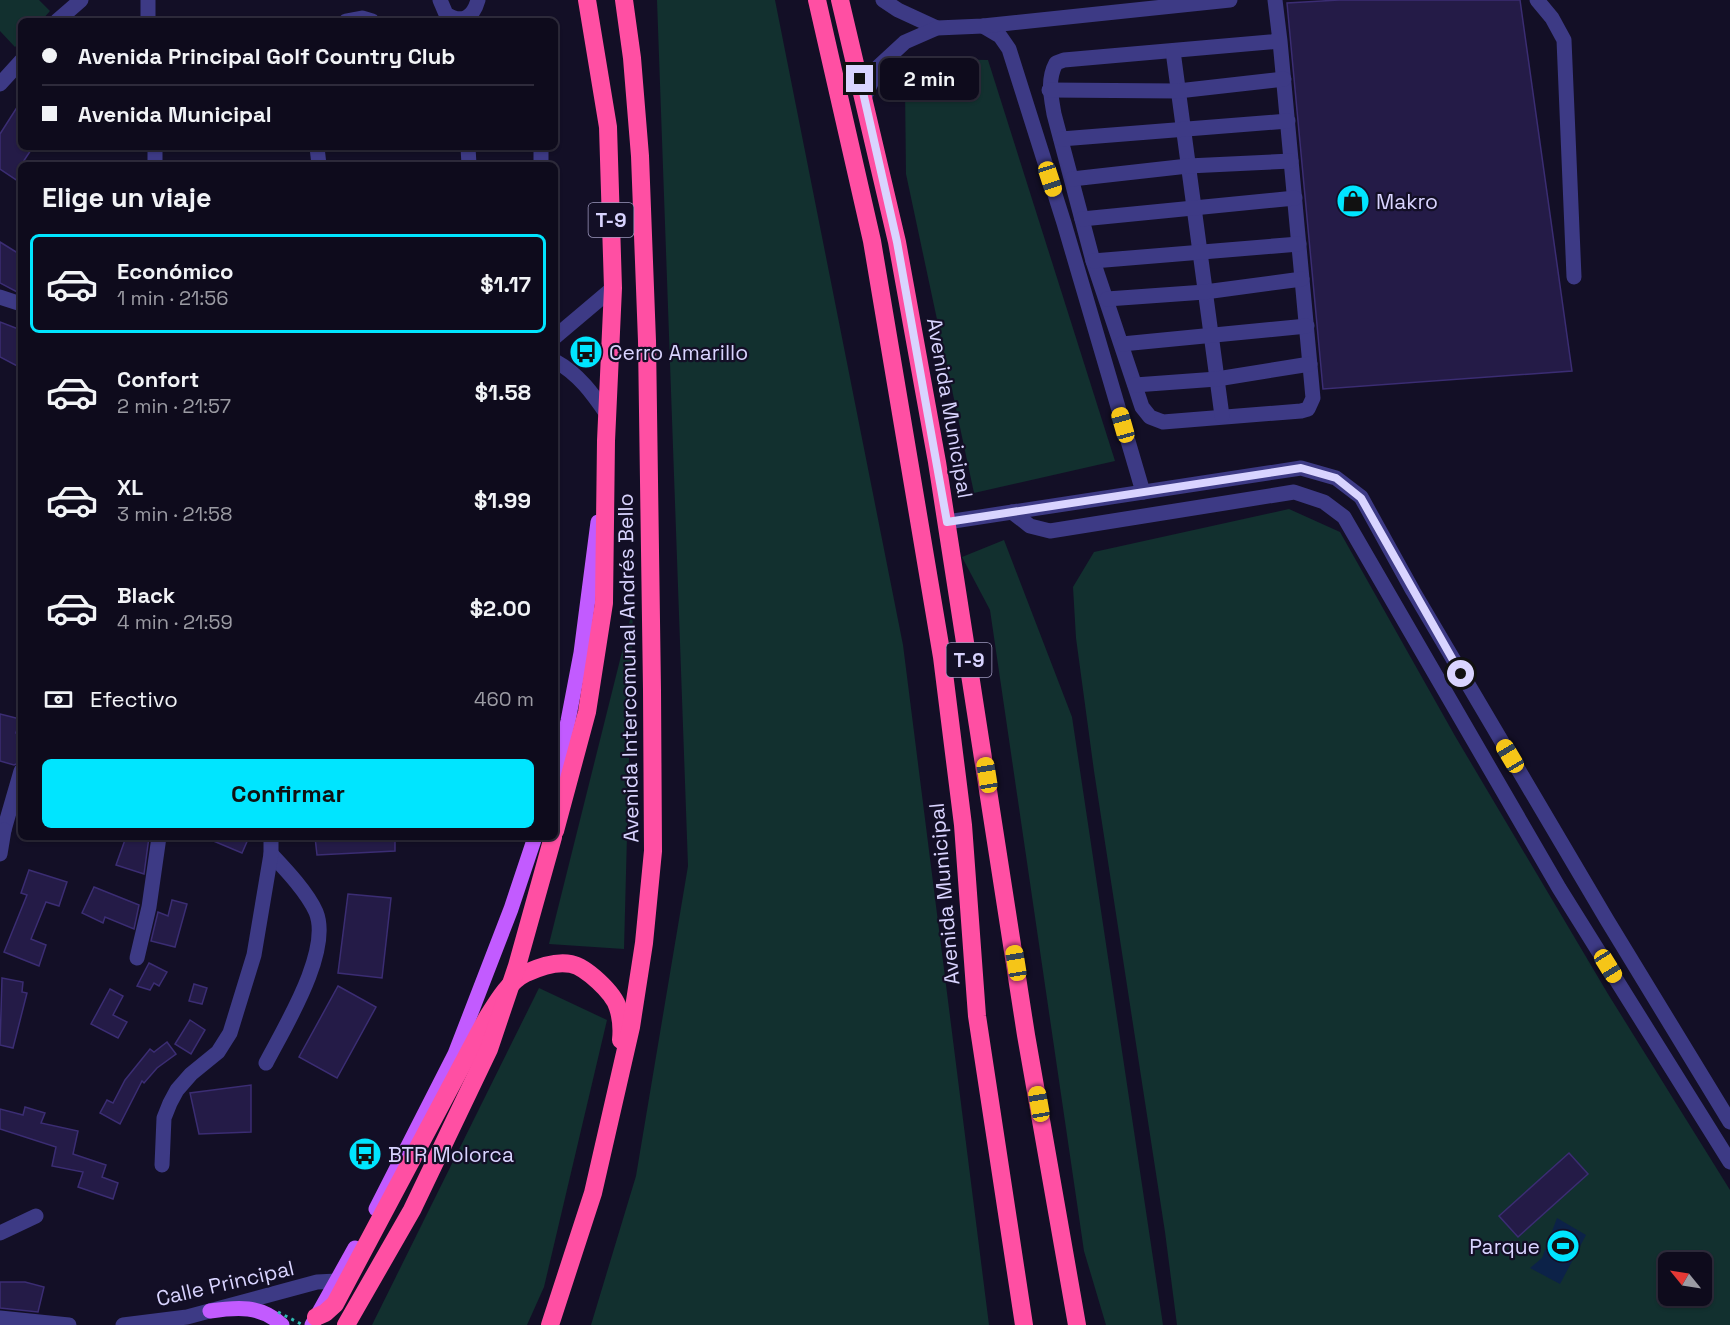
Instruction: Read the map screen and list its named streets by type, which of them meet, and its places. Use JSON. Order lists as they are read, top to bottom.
{
  "streets": {
    "highway": ["T-9", "Avenida Municipal", "Avenida Intercomunal Andrés Bello"],
    "street": ["Calle Principal"]
  },
  "places": {
    "shop": ["Makro"],
    "bus stop": ["Cerro Amarillo", "BTR Molorca"],
    "sports": ["Parque"]
  },
  "north": "top left",
  "page": {
    "banner": ["Avenida Principal Golf Country Club", "Avenida Municipal"],
    "bubble": "2 min",
    "heading": "Elige un viaje",
    "list": [
      {
        "name": "Económico",
        "note": "1 min · 21:56",
        "value": "$1.17"
      },
      {
        "name": "Confort",
        "note": "2 min · 21:57",
        "value": "$1.58"
      },
      {
        "name": "XL",
        "note": "3 min · 21:58",
        "value": "$1.99"
      },
      {
        "name": "Black",
        "note": "4 min · 21:59",
        "value": "$2.00"
      }
    ],
    "pay": ["Efectivo", "460 m"],
    "buttons": "Confirmar"
  }
}
